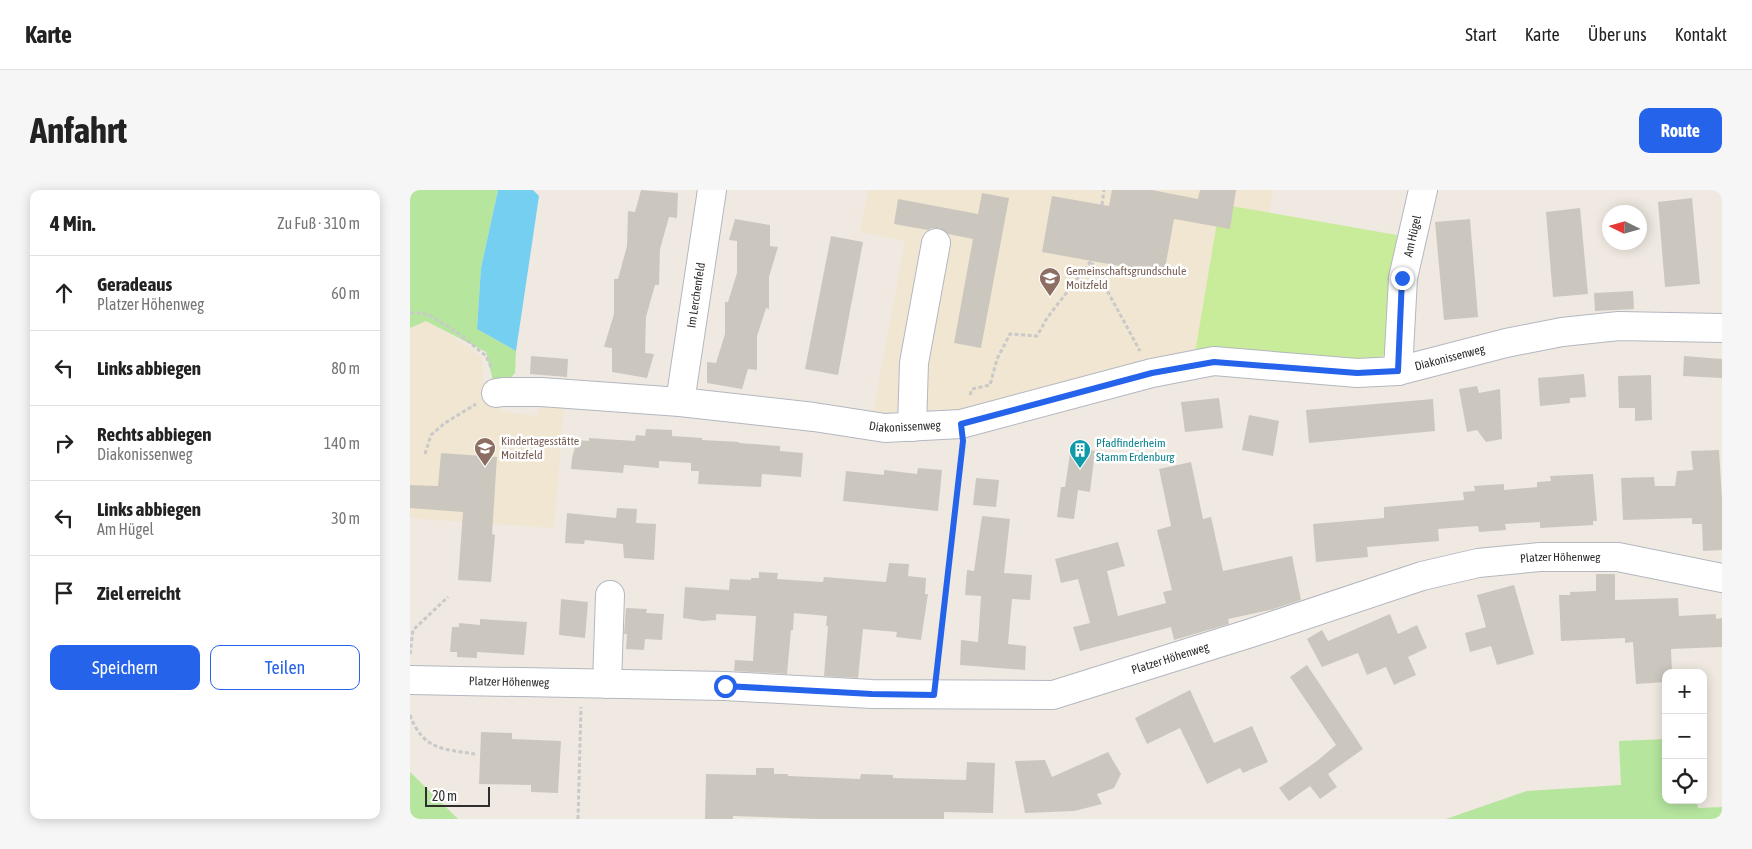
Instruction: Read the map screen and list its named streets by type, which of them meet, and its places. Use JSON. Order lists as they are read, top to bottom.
{
  "streets": {
    "street": [
      "Am Hügel",
      "Im Lerchenfeld",
      "Diakonissenweg",
      "Platzer Höhenweg"
    ]
  },
  "crossings": [
    ["Am Hügel", "Diakonissenweg"],
    ["Im Lerchenfeld", "Diakonissenweg"]
  ],
  "places": {
    "school or university": ["Gemeinschaftsgrundschule Moitzfeld", "Kindertagesstätte Moitzfeld"],
    "building": ["Pfadfinderheim Stamm Erdenburg"]
  },
  "scale_bar": "20 m",
  "north": "left",
  "page": {
    "header": "Karte",
    "nav": [
      "Start",
      "Karte",
      "Über uns",
      "Kontakt"
    ],
    "buttons": [
      "Route",
      ["Speichern", "Teilen"]
    ],
    "title": "Anfahrt",
    "heading": ["4 Min.", "Zu Fuß · 310 m"],
    "list": [
      ["Geradeaus", "Platzer Höhenweg", "60 m"],
      ["Links abbiegen", "80 m"],
      ["Rechts abbiegen", "Diakonissenweg", "140 m"],
      ["Links abbiegen", "Am Hügel", "30 m"],
      "Ziel erreicht"
    ],
    "map_buttons": ["+", "−"],
    "scale": "20 m"
  }
}
